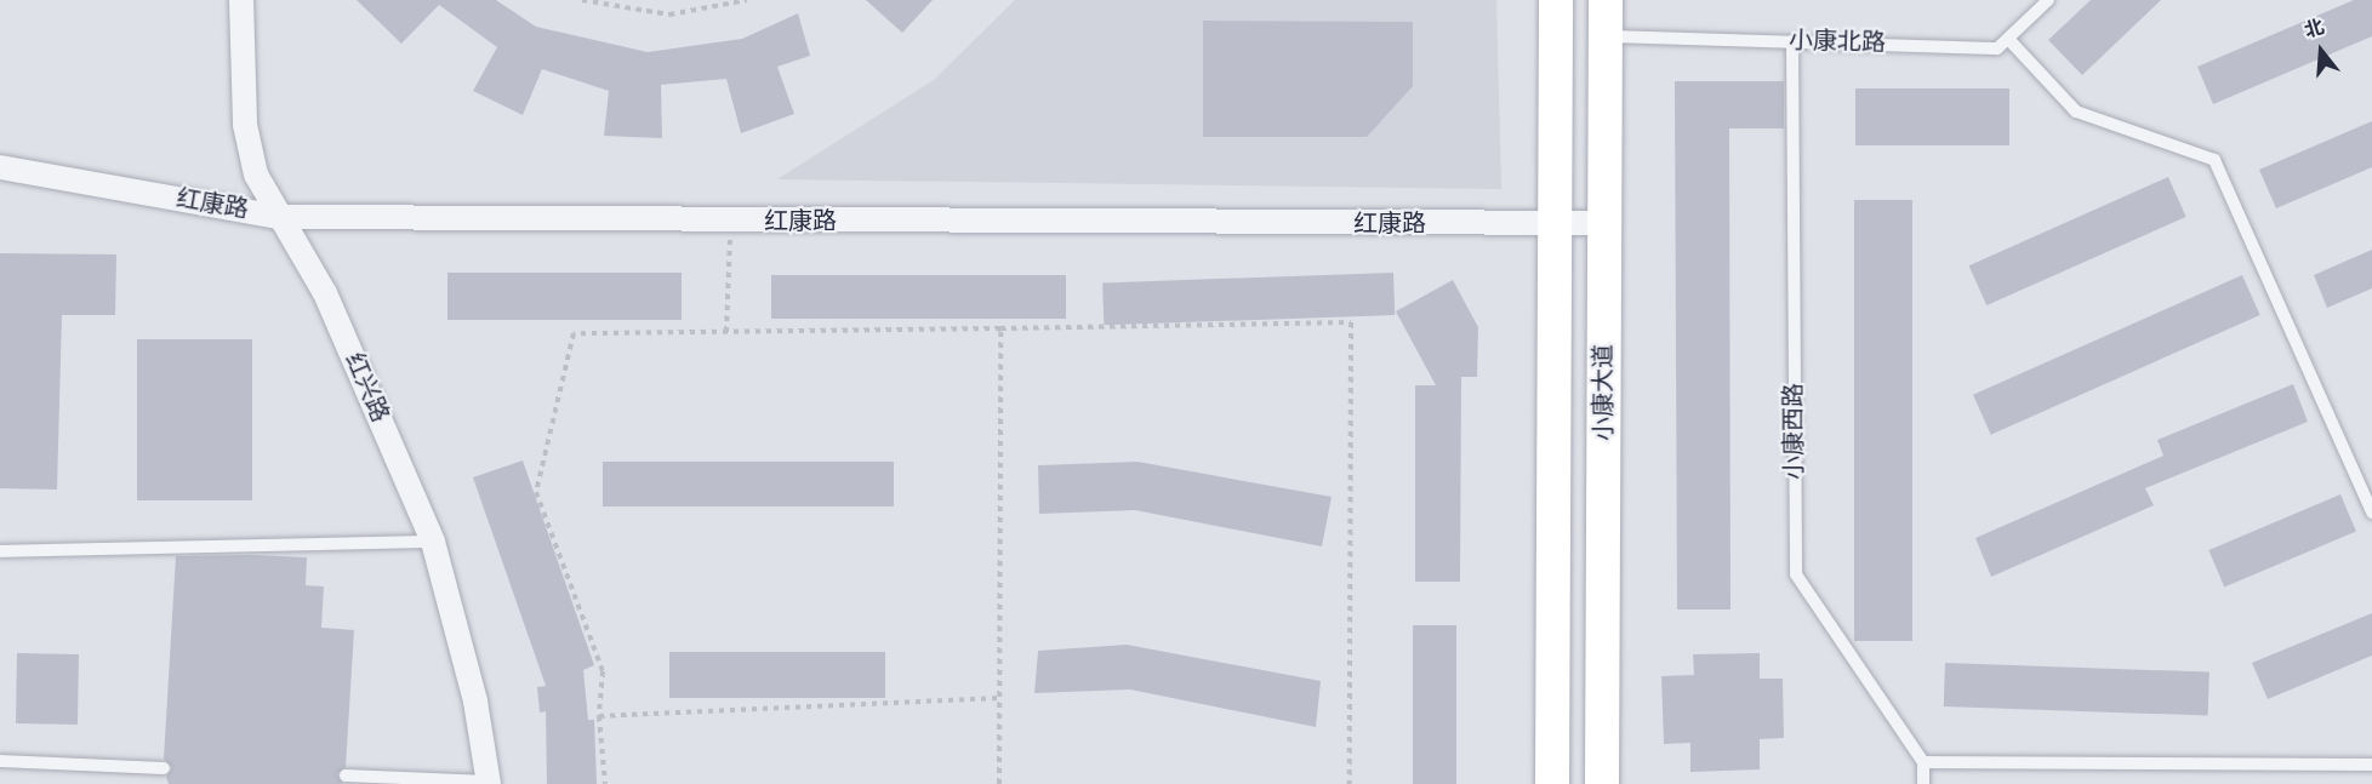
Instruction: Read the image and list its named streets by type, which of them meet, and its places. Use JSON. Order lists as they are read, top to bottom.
{
  "streets": {
    "main road": ["小康大道"],
    "street": ["红康路", "红兴路"],
    "lane": ["小康北路", "小康西路"]
  },
  "crossings": [
    ["小康北路", "小康大道"],
    ["小康北路", "小康西路"],
    ["红康路", "红兴路"],
    ["红康路", "小康大道"]
  ],
  "north": "top"
}
